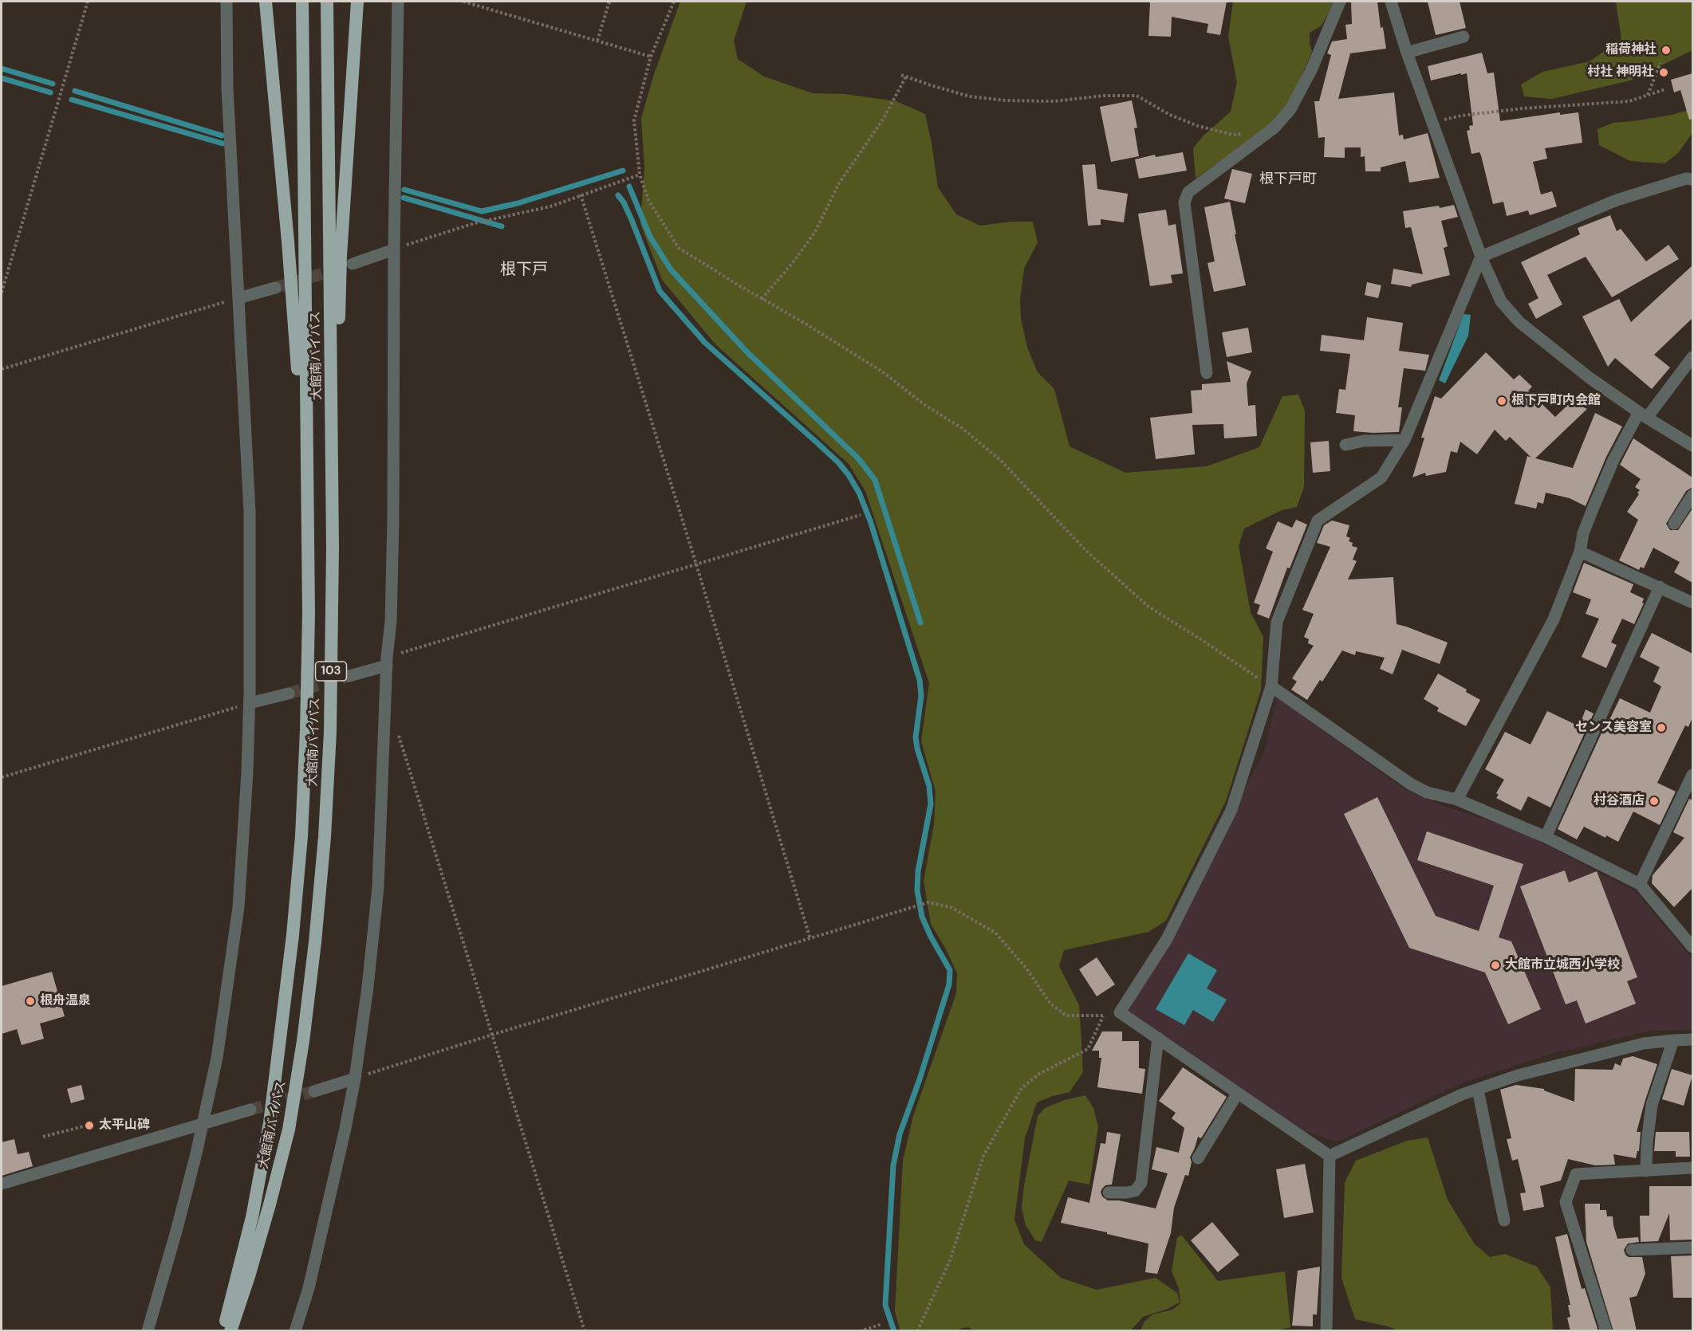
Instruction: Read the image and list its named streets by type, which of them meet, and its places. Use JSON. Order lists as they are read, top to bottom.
{
  "streets": {
    "highway": ["大館南バイパス", "103"]
  },
  "districts": ["根下戸町", "根下戸"],
  "places": [
    "稲荷神社",
    "村社 神明社",
    "根下戸町内会館",
    "センス美容室",
    "村谷酒店",
    "大館市立城西小学校",
    "根舟温泉",
    "太平山碑"
  ]
}
